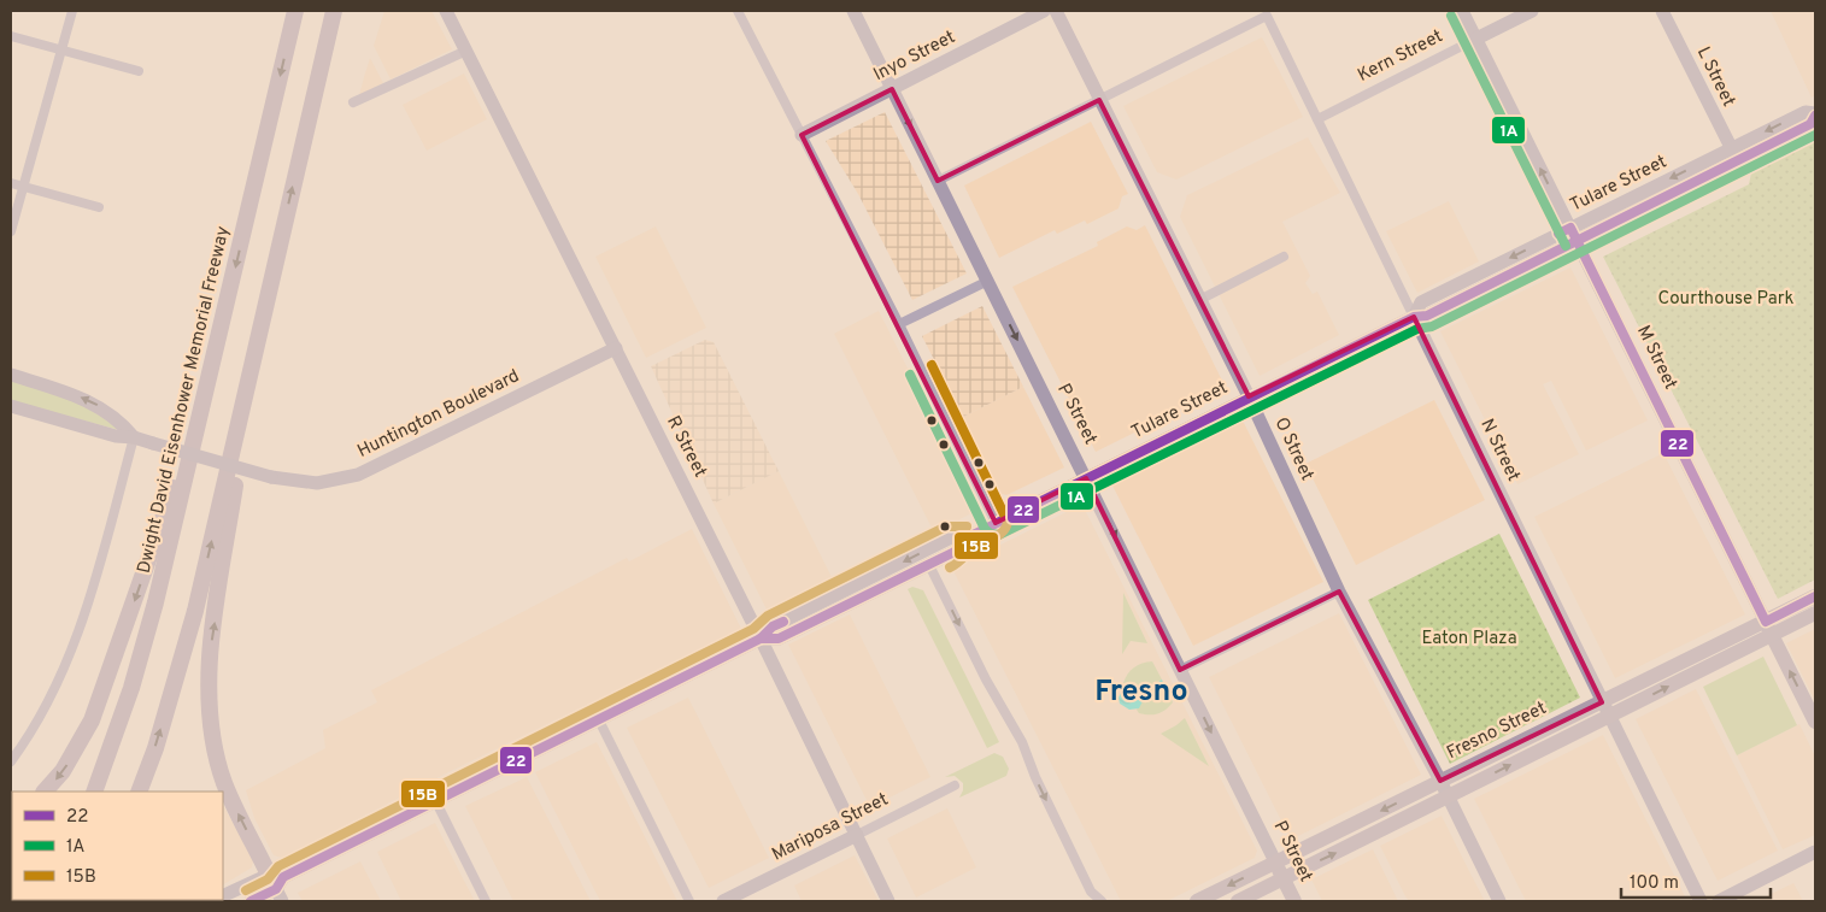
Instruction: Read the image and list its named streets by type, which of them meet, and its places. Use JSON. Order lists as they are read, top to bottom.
{
  "streets": {
    "highway": ["Dwight David Eisenhower Memorial Freeway"],
    "main road": [
      "Inyo Street",
      "Kern Street",
      "L Street",
      "Tulare Street",
      "M Street",
      "Huntington Boulevard",
      "P Street",
      "R Street",
      "O Street",
      "N Street",
      "Fresno Street",
      "Mariposa Street"
    ]
  },
  "crossings": [
    ["Inyo Street", "P Street"],
    ["Kern Street", "M Street"],
    ["Kern Street", "N Street"],
    ["L Street", "Tulare Street"],
    ["Tulare Street", "M Street"],
    ["Tulare Street", "P Street"],
    ["Tulare Street", "R Street"],
    ["Tulare Street", "O Street"],
    ["Tulare Street", "N Street"],
    ["M Street", "Fresno Street"],
    ["Huntington Boulevard", "R Street"],
    ["P Street", "Fresno Street"],
    ["R Street", "Mariposa Street"],
    ["O Street", "N Street"],
    ["O Street", "Fresno Street"],
    ["N Street", "Fresno Street"]
  ],
  "one_way": ["M Street", "P Street"],
  "districts": ["Fresno"],
  "parks": ["Courthouse Park", "Eaton Plaza"],
  "lines": ["transit line 1A", "transit line 22", "transit line 15B"],
  "legend": ["22", "1A", "15B"],
  "scale_bar": "100 m"
}
